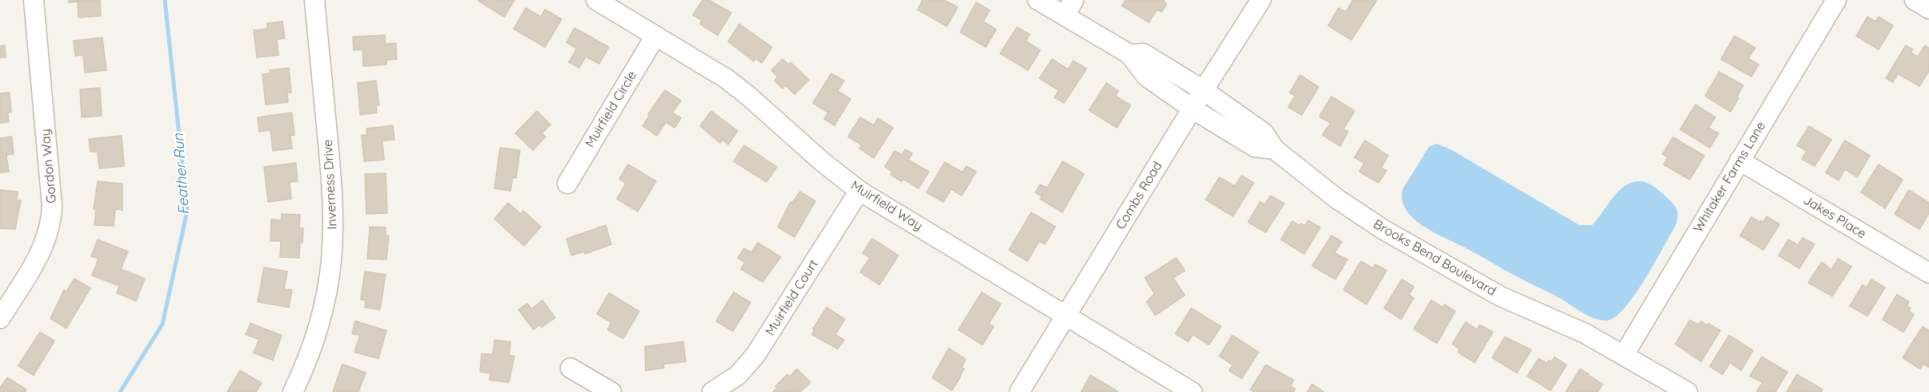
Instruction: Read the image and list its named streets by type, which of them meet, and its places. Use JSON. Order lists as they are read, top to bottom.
{
  "streets": {
    "street": [
      "Muirfield Circle",
      "Gordon Way",
      "Whitaker Farms Lane",
      "Inverness Drive",
      "Combs Road",
      "Muirfield Way",
      "Jakes Place",
      "Brooks Bend Boulevard",
      "Muirfield Court"
    ]
  },
  "crossings": [
    ["Muirfield Circle", "Muirfield Way"],
    ["Whitaker Farms Lane", "Jakes Place"],
    ["Whitaker Farms Lane", "Brooks Bend Boulevard"],
    ["Combs Road", "Muirfield Way"],
    ["Combs Road", "Brooks Bend Boulevard"],
    ["Muirfield Way", "Muirfield Court"]
  ],
  "water": ["Feather Run"]
}
